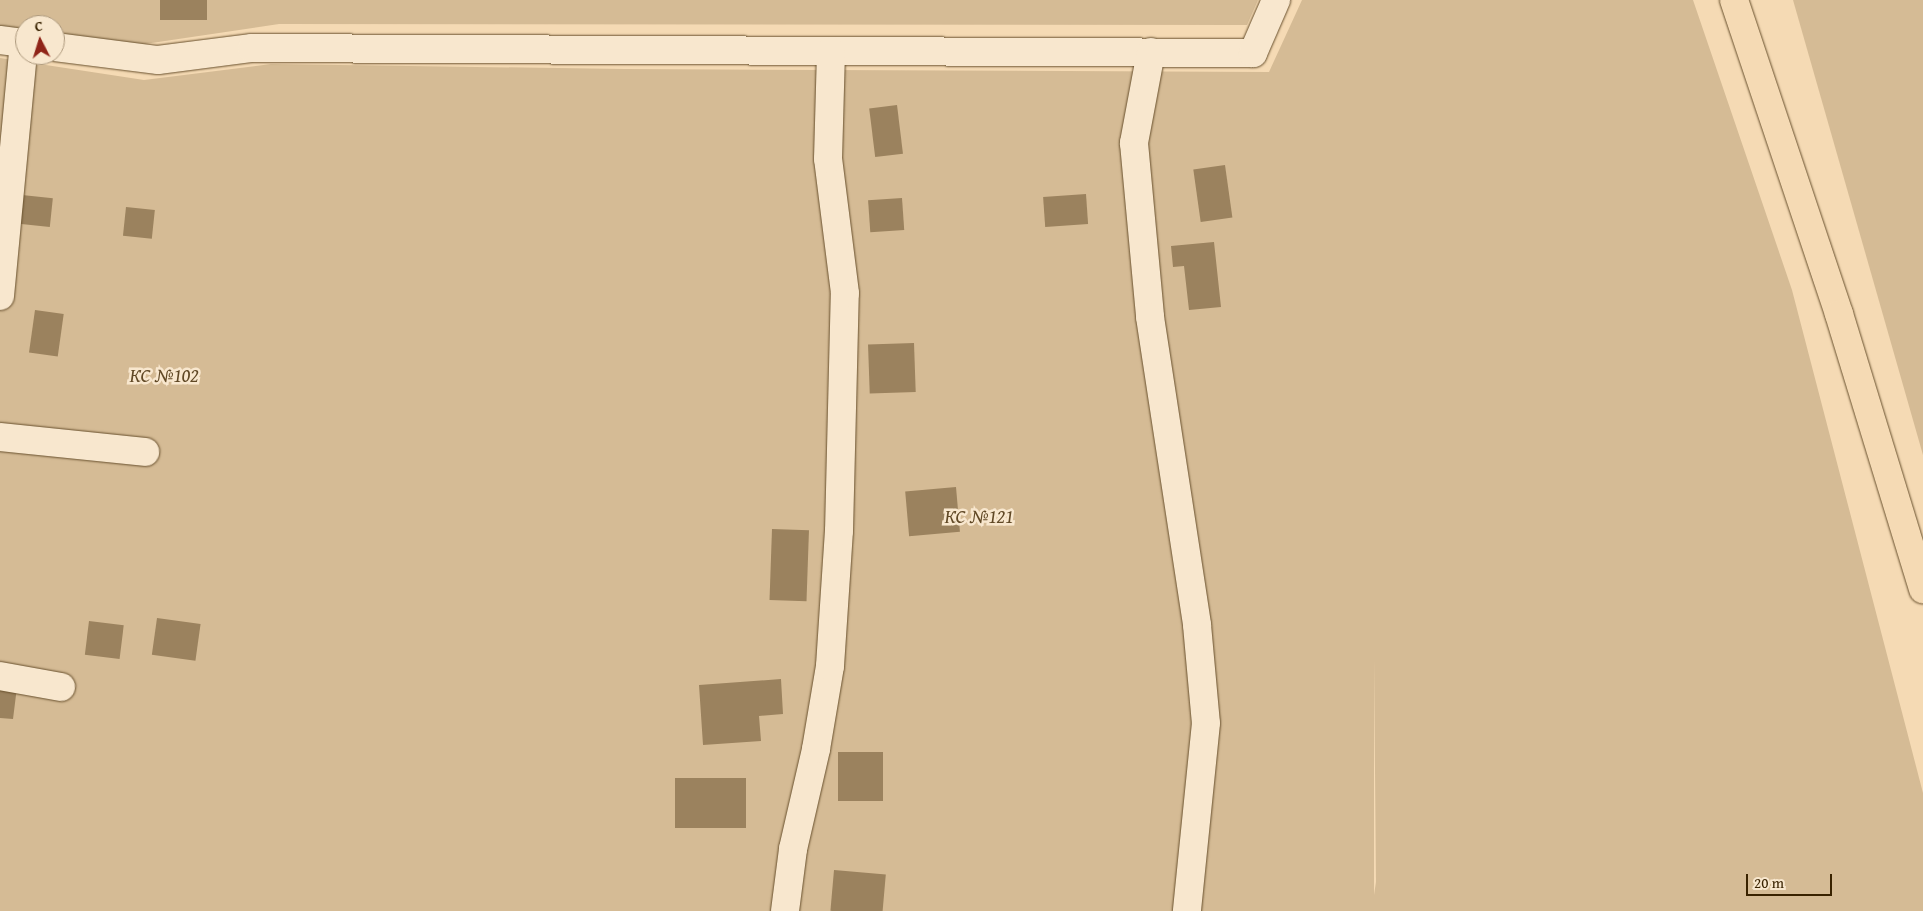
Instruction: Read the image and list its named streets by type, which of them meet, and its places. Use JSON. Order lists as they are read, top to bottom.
{
  "parks": ["КС №102", "КС №121"],
  "scale_bar": "20 m",
  "north": "top"
}
